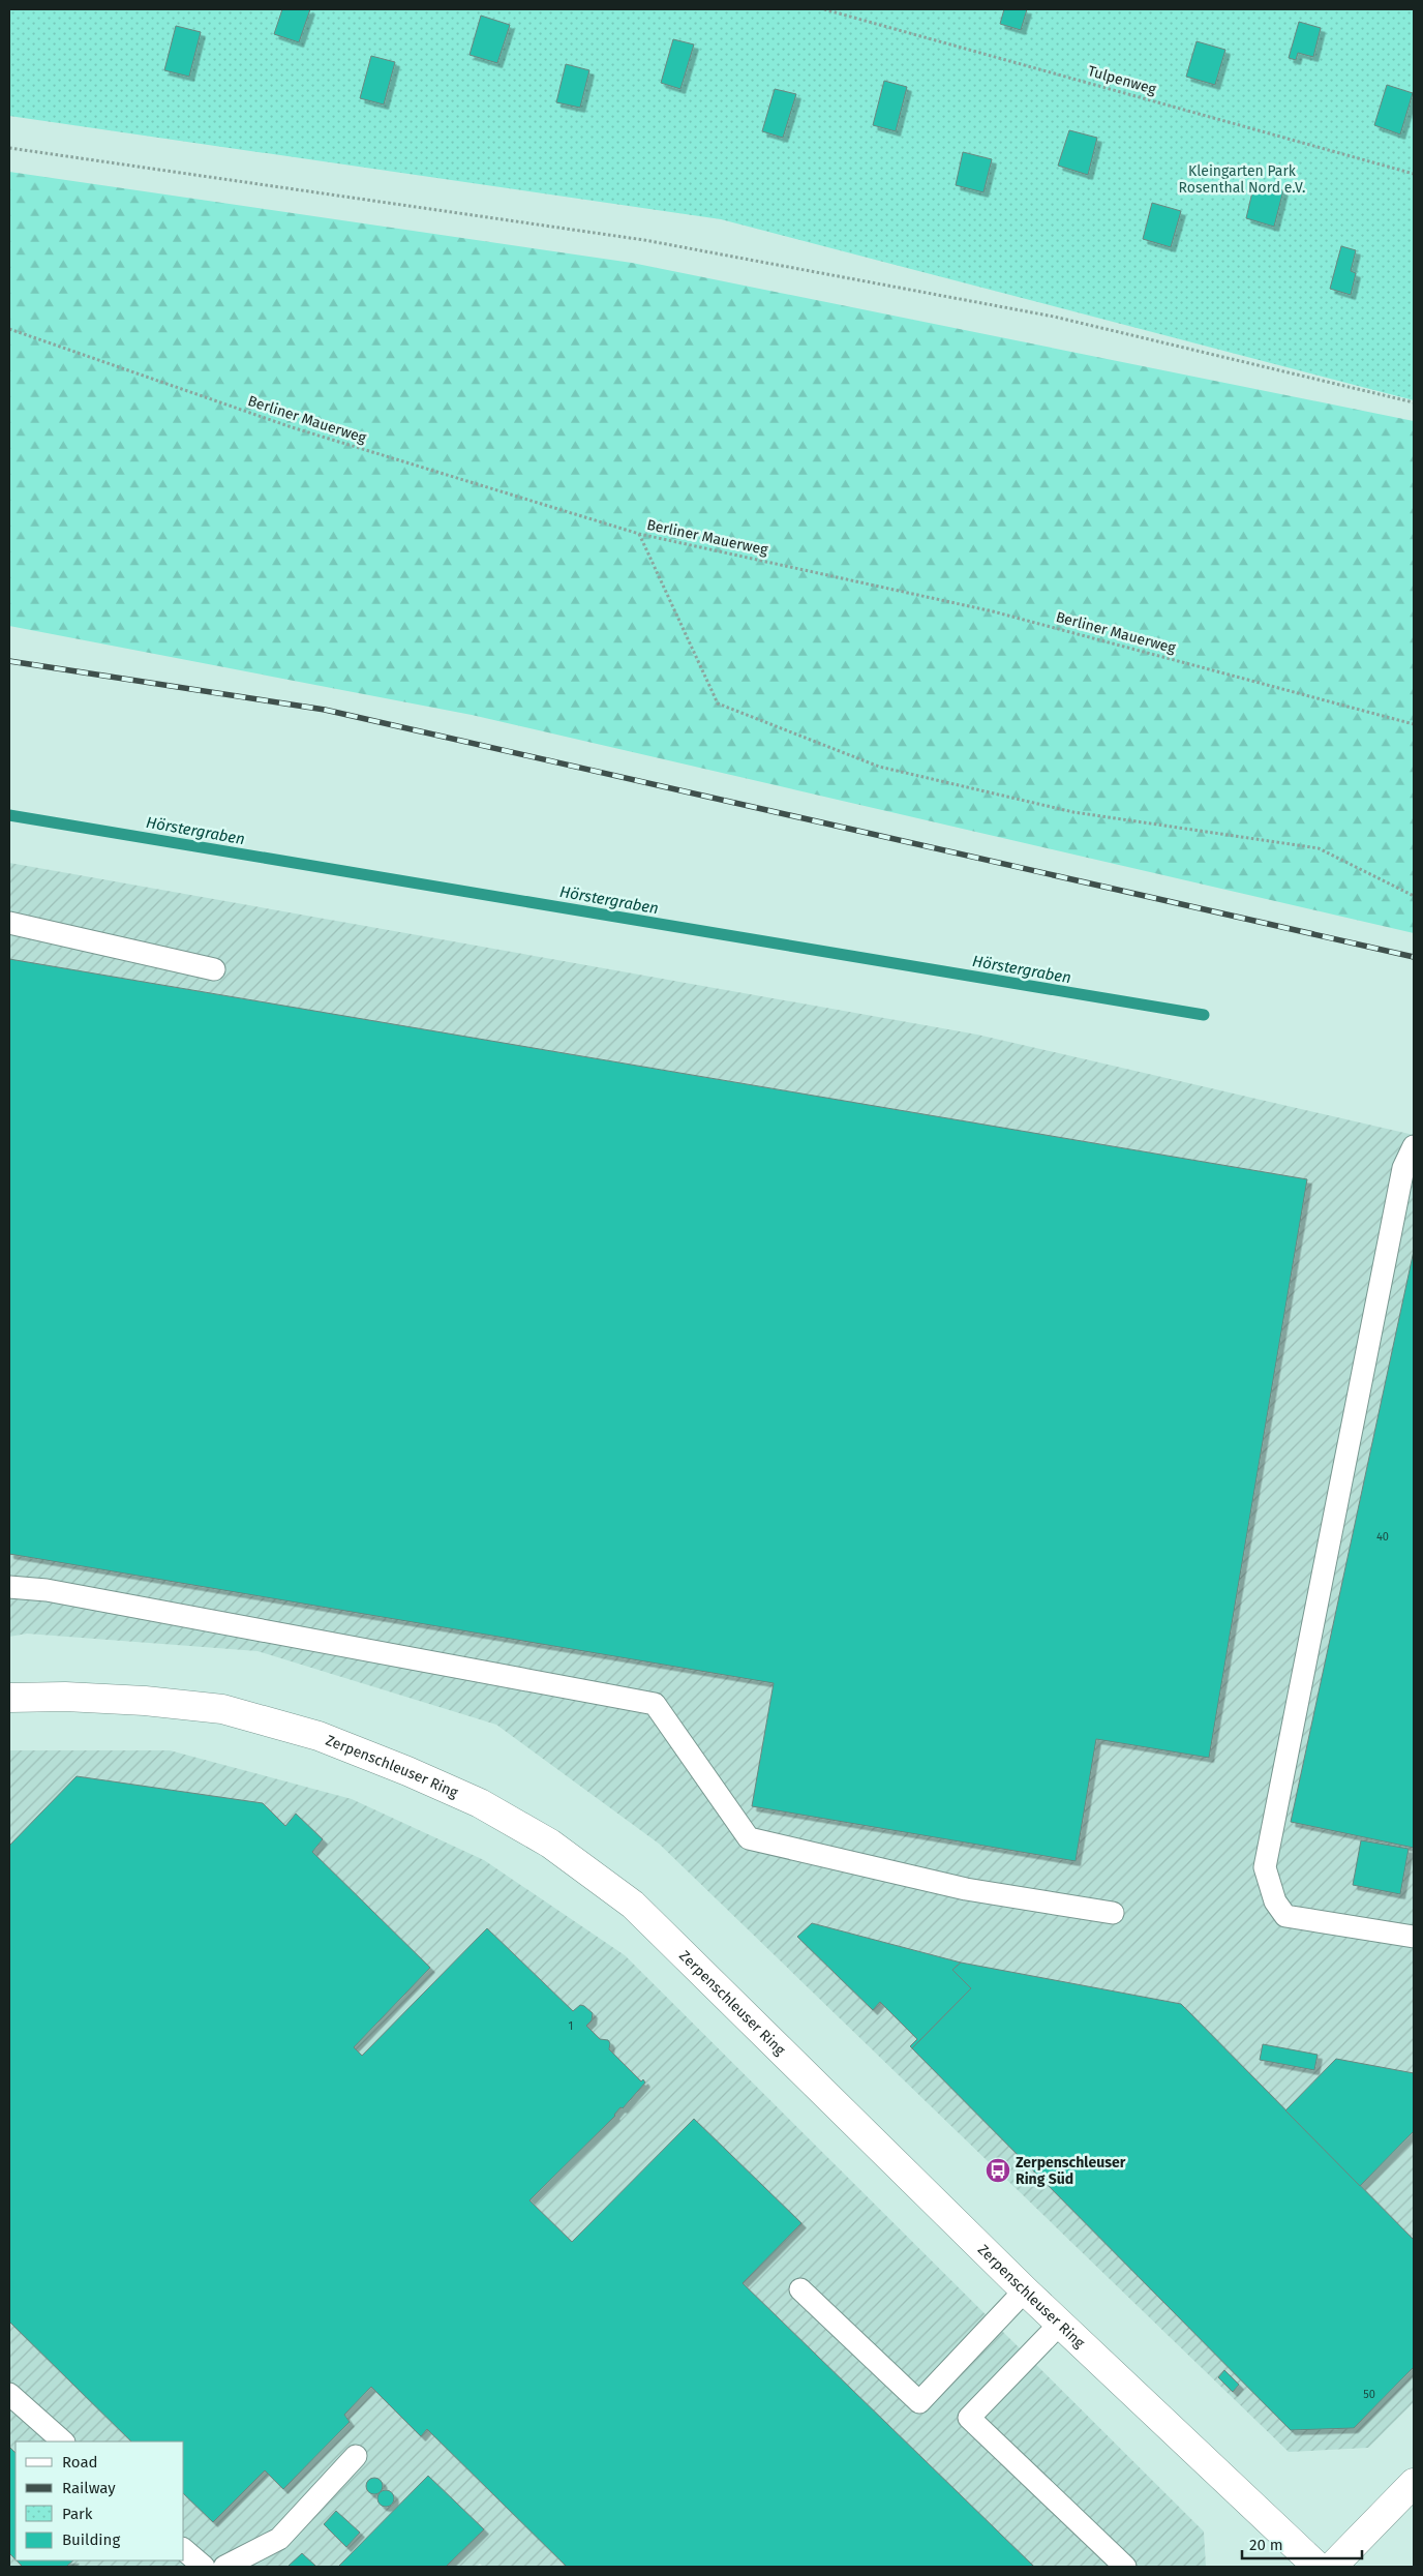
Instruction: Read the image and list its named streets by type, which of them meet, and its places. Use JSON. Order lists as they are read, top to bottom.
{
  "streets": {
    "street": ["Zerpenschleuser Ring"],
    "path": ["Tulpenweg", "Berliner Mauerweg"]
  },
  "water": ["Hörstergraben"],
  "parks": ["Kleingarten Park Rosenthal Nord e.V."],
  "places": {
    "bus stop": ["Zerpenschleuser Ring Süd"]
  },
  "house_numbers": ["40", "1", "50"],
  "legend": [
    "Road",
    "Railway",
    "Park",
    "Building"
  ],
  "scale_bar": "20 m"
}
